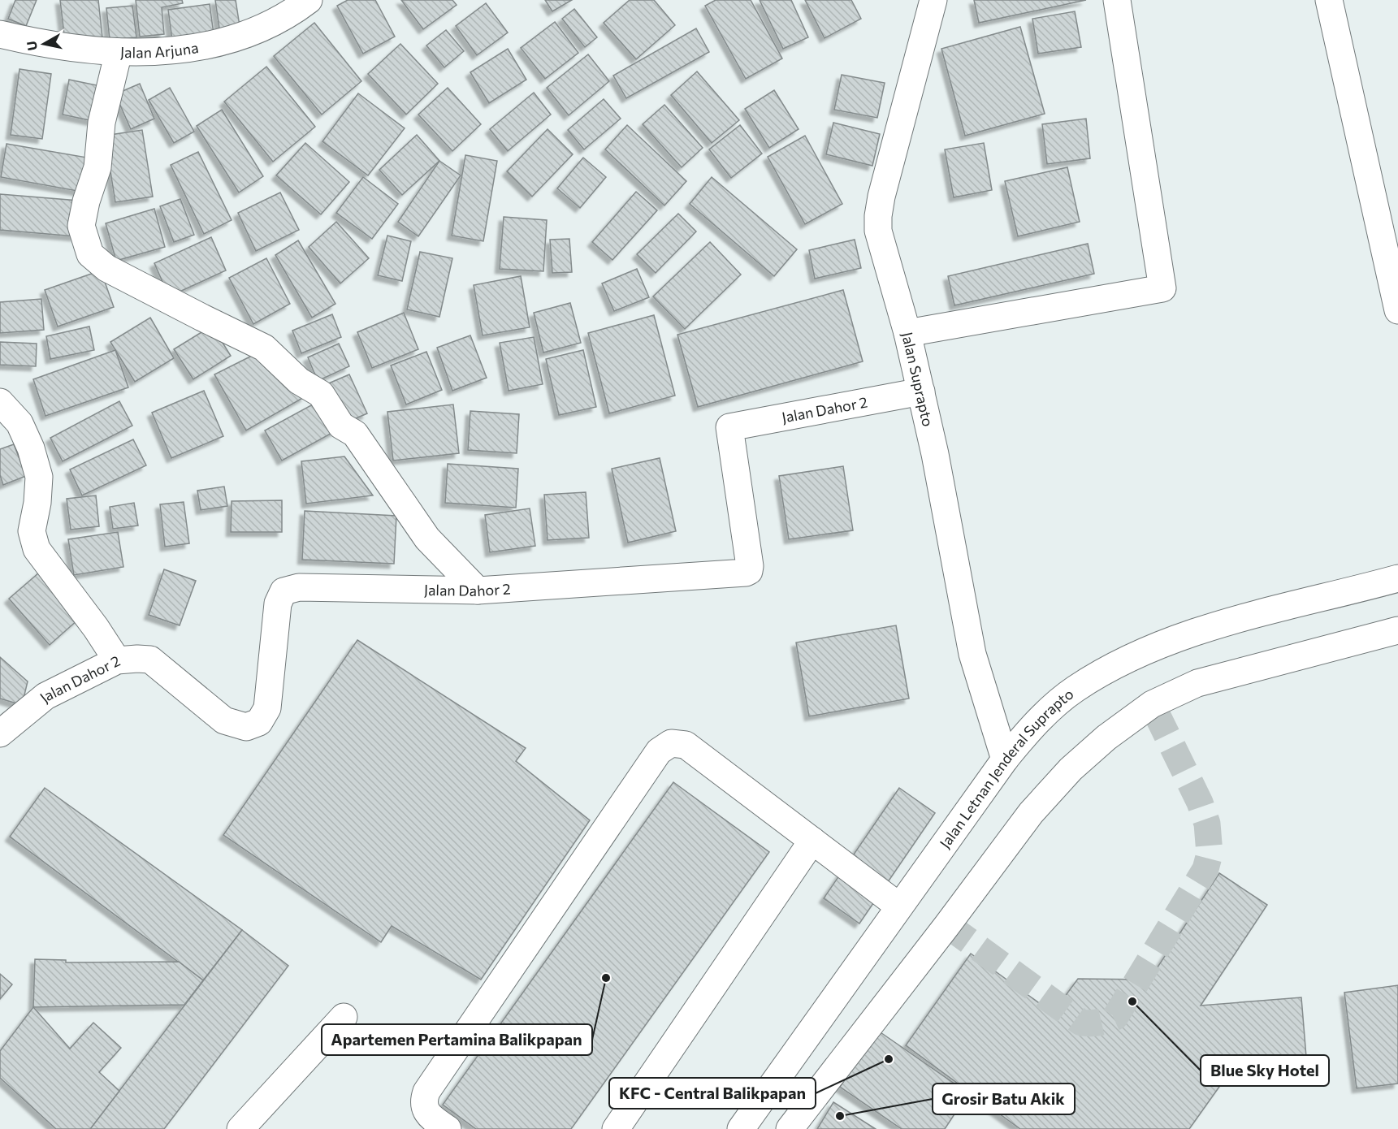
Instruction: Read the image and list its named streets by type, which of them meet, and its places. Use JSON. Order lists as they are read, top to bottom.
{
  "streets": {
    "street": [
      "Jalan Arjuna",
      "Jalan Suprapto",
      "Jalan Dahor 2",
      "Jalan Letnan Jenderal Suprapto"
    ]
  },
  "crossings": [
    ["Jalan Suprapto", "Jalan Dahor 2"],
    ["Jalan Suprapto", "Jalan Letnan Jenderal Suprapto"]
  ],
  "places": [
    "Apartemen Pertamina Balikpapan",
    "Blue Sky Hotel",
    "KFC - Central Balikpapan",
    "Grosir Batu Akik"
  ],
  "north": "left"
}
